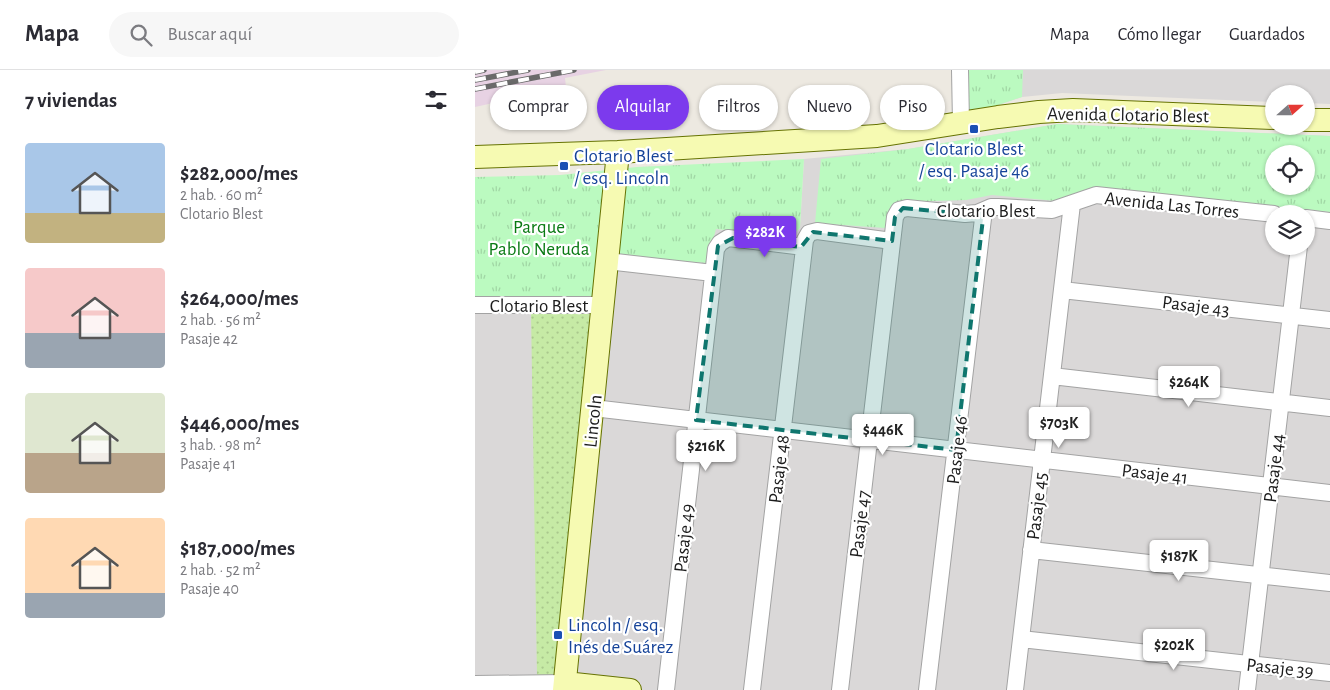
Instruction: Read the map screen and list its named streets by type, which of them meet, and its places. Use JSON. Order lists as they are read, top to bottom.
{
  "streets": {
    "main road": ["Avenida Clotario Blest", "Lincoln"],
    "street": [
      "Avenida Las Torres",
      "Clotario Blest",
      "Pasaje 43",
      "Pasaje 46",
      "Pasaje 44",
      "Pasaje 48",
      "Pasaje 41",
      "Pasaje 45",
      "Pasaje 47",
      "Pasaje 49",
      "Pasaje 39"
    ]
  },
  "crossings": [
    ["Avenida Clotario Blest", "Lincoln"],
    ["Avenida Las Torres", "Clotario Blest"],
    ["Avenida Las Torres", "Pasaje 45"],
    ["Clotario Blest", "Lincoln"],
    ["Clotario Blest", "Pasaje 46"],
    ["Clotario Blest", "Pasaje 45"],
    ["Clotario Blest", "Pasaje 47"],
    ["Pasaje 43", "Pasaje 44"],
    ["Pasaje 43", "Pasaje 45"],
    ["Lincoln", "Pasaje 41"],
    ["Pasaje 46", "Pasaje 41"],
    ["Pasaje 44", "Pasaje 41"],
    ["Pasaje 44", "Pasaje 39"],
    ["Pasaje 48", "Pasaje 41"],
    ["Pasaje 48", "Pasaje 49"],
    ["Pasaje 41", "Pasaje 45"],
    ["Pasaje 41", "Pasaje 47"],
    ["Pasaje 41", "Pasaje 49"],
    ["Pasaje 45", "Pasaje 39"]
  ],
  "parks": ["Parque Pablo Neruda"],
  "places": {
    "transit": ["Clotario Blest / esq. Pasaje 46", "Clotario Blest / esq. Lincoln", "Lincoln / esq. Inés de Suárez"]
  },
  "north": "right",
  "page": {
    "header": "Mapa",
    "search": "Buscar aquí",
    "nav": ["Mapa", "Cómo llegar", "Guardados"],
    "heading": "7 viviendas",
    "chip": [
      "Comprar",
      "Alquilar",
      "Filtros",
      "Nuevo",
      "Piso"
    ],
    "list": [
      {
        "name": "$282,000/mes",
        "note": "2 hab. · 60 m² · Clotario Blest"
      },
      {
        "name": "$264,000/mes",
        "note": "2 hab. · 56 m² · Pasaje 42"
      },
      {
        "name": "$446,000/mes",
        "note": "3 hab. · 98 m² · Pasaje 41"
      },
      {
        "name": "$187,000/mes",
        "note": "2 hab. · 52 m² · Pasaje 40"
      }
    ],
    "price": [
      "$282K",
      "$264K",
      "$703K",
      "$446K",
      "$216K",
      "$187K",
      "$202K"
    ]
  }
}
